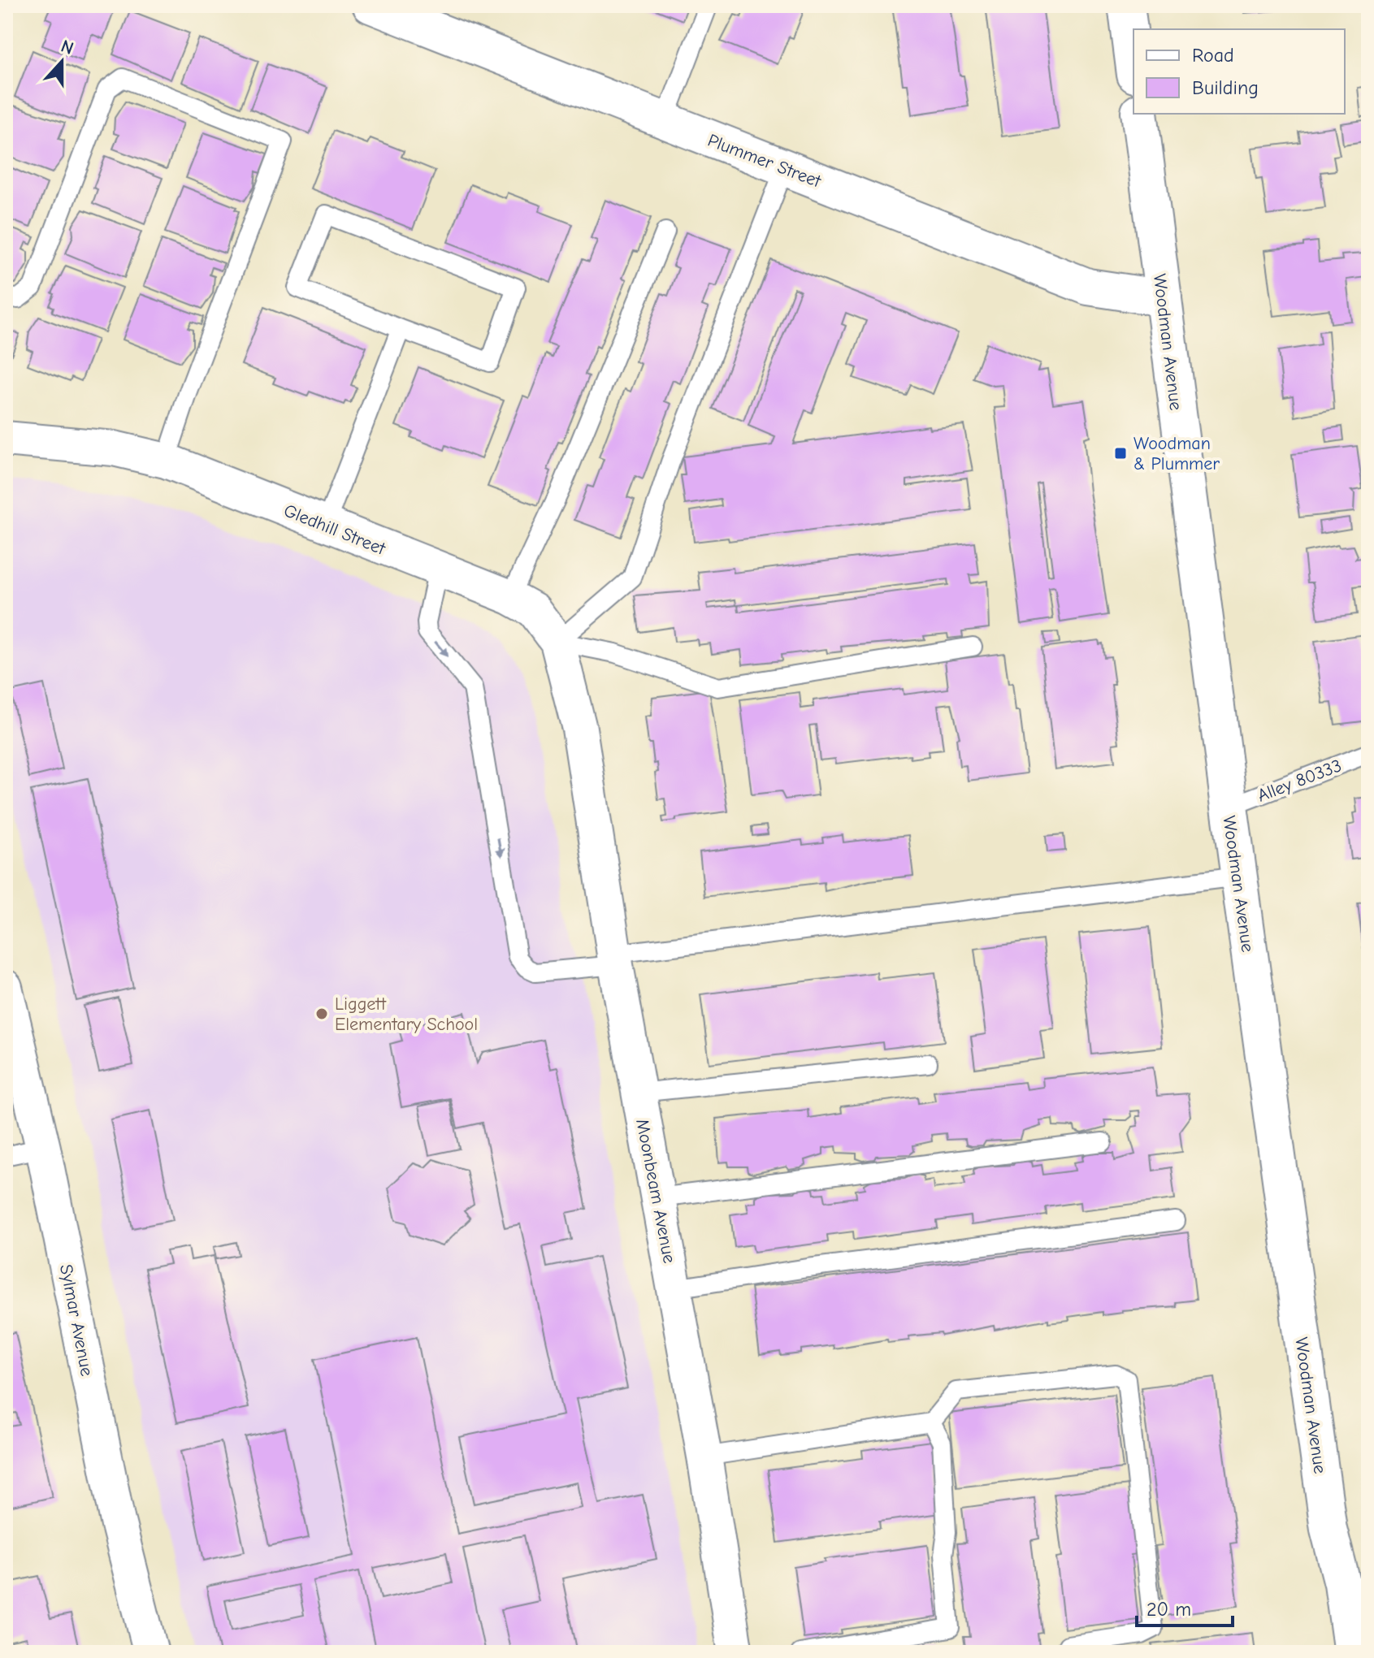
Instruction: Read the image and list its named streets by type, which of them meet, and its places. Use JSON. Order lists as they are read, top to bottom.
{
  "streets": {
    "main road": ["Plummer Street", "Woodman Avenue"],
    "street": ["Gledhill Street", "Moonbeam Avenue", "Sylmar Avenue"],
    "lane": ["Alley 80333"]
  },
  "crossings": [
    ["Plummer Street", "Woodman Avenue"],
    ["Woodman Avenue", "Alley 80333"],
    ["Gledhill Street", "Moonbeam Avenue"]
  ],
  "places": {
    "transit": ["Woodman & Plummer"],
    "other": ["Liggett Elementary School"]
  },
  "legend": ["Road", "Building"],
  "scale_bar": "20 m",
  "north": "top"
}
